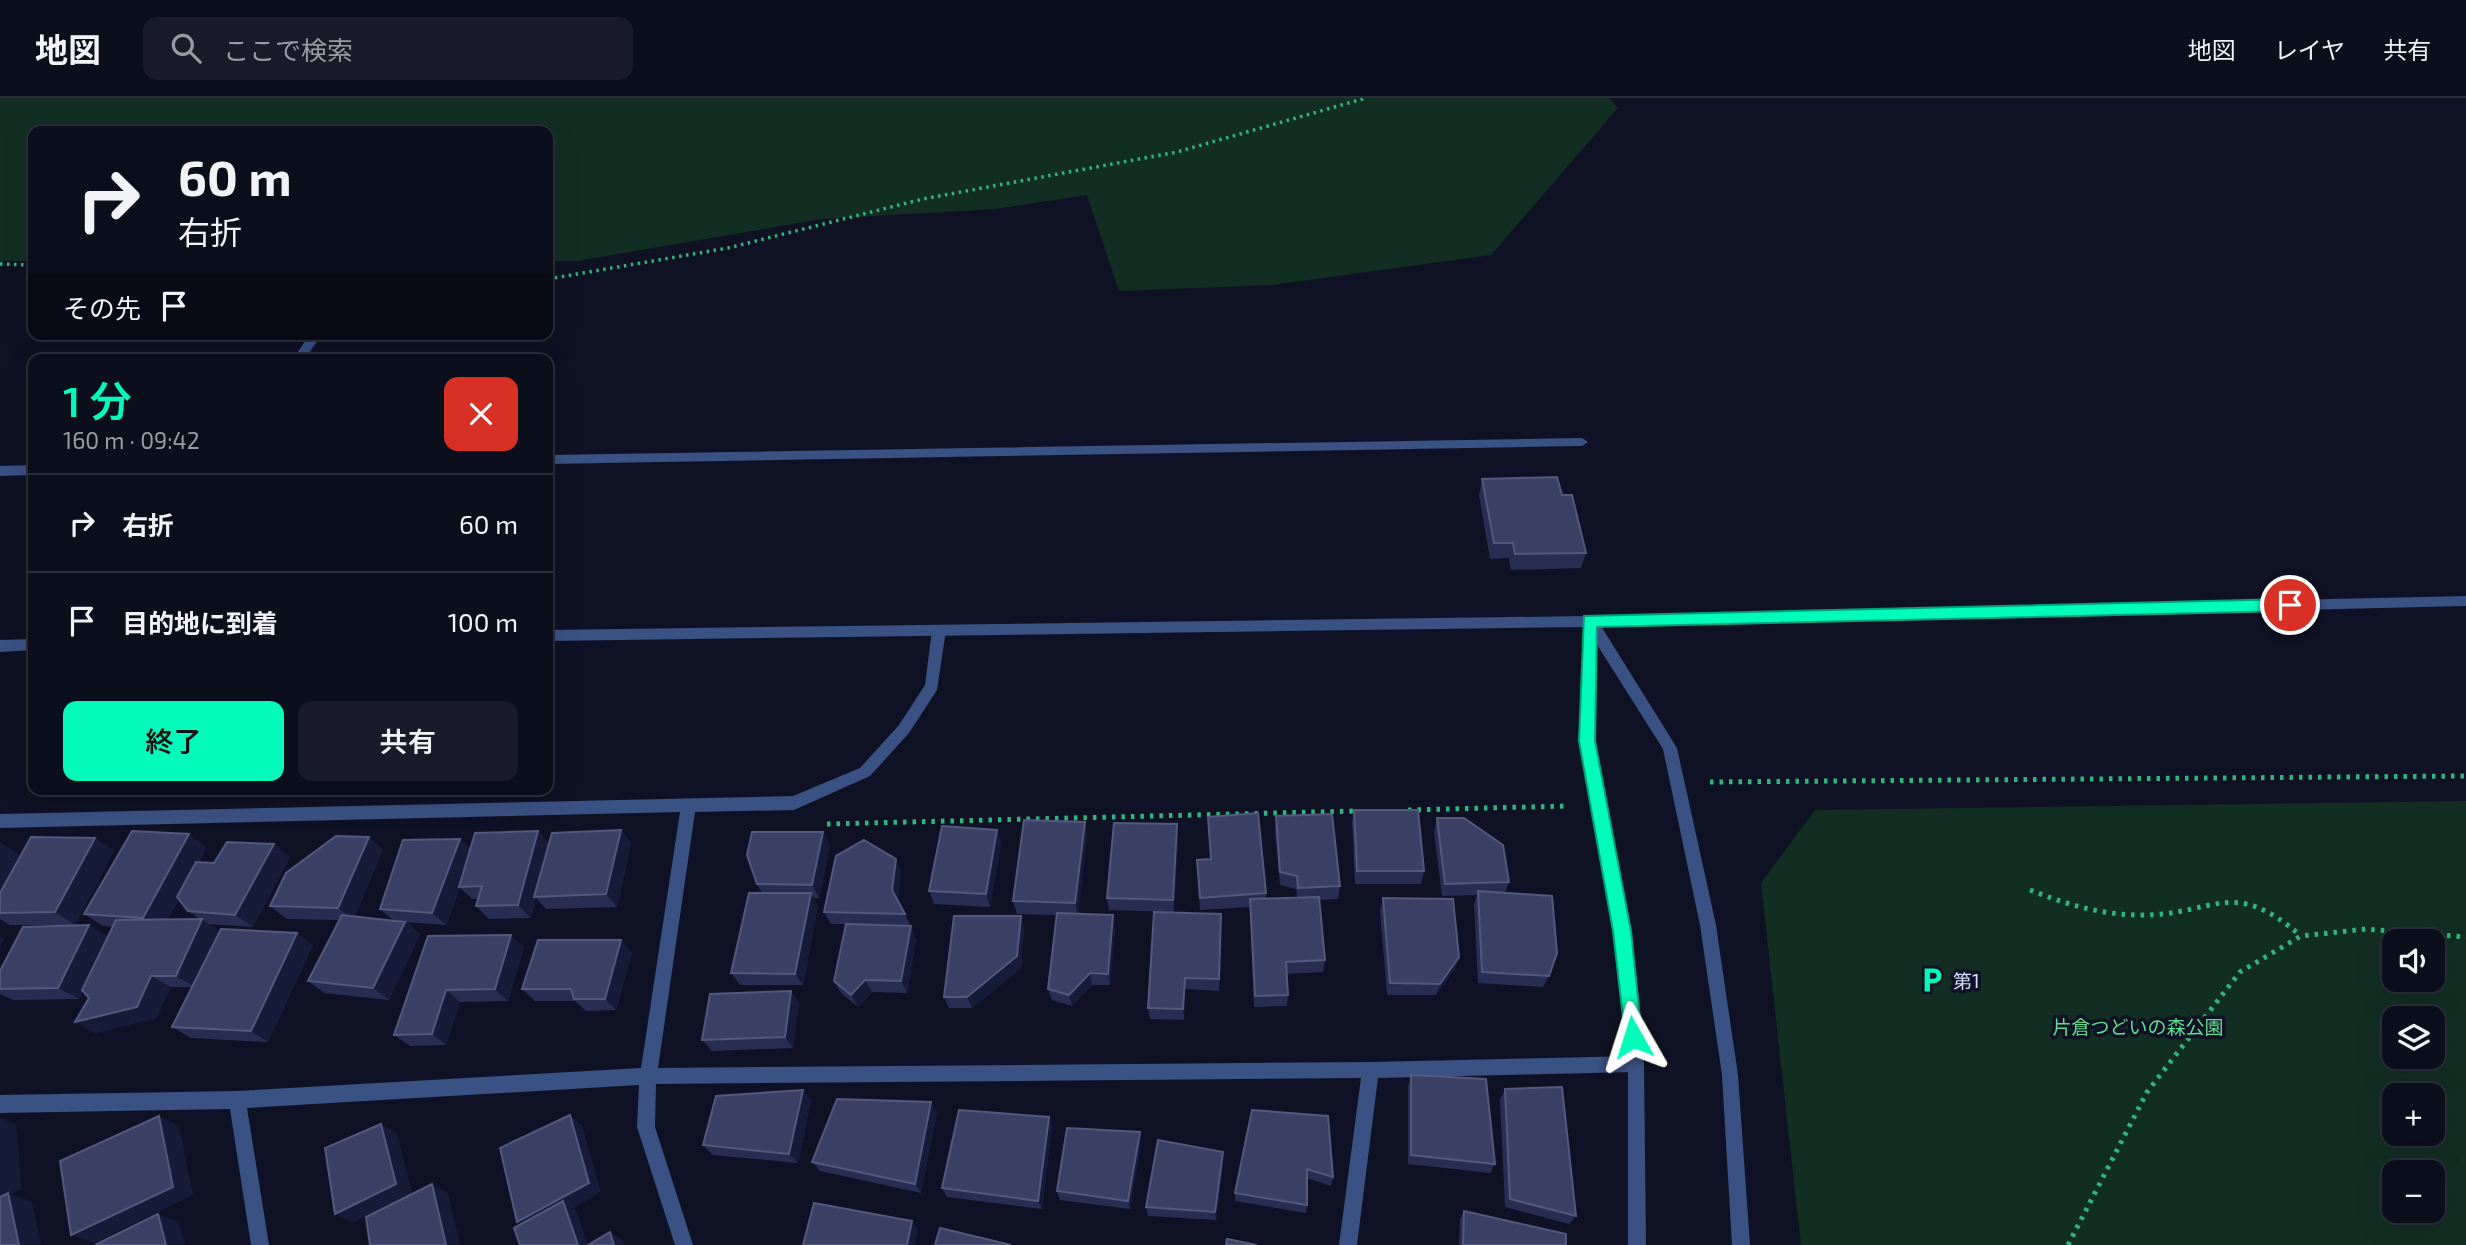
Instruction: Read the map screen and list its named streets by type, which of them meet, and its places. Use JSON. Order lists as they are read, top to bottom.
{
  "parks": ["片倉つどいの森公園"],
  "places": {
    "parking": ["第1"]
  },
  "page": {
    "header": "地図",
    "search": "ここで検索",
    "nav": ["地図", "レイヤ", "共有"],
    "turn": ["60 m", "右折"],
    "then": "その先",
    "heading": ["1 分", "160 m · 09:42"],
    "list": [
      {
        "name": "右折",
        "value": "60 m"
      },
      {
        "name": "目的地に到着",
        "value": "100 m"
      }
    ],
    "buttons": ["終了", "共有"],
    "map_buttons": ["+", "−"]
  }
}
